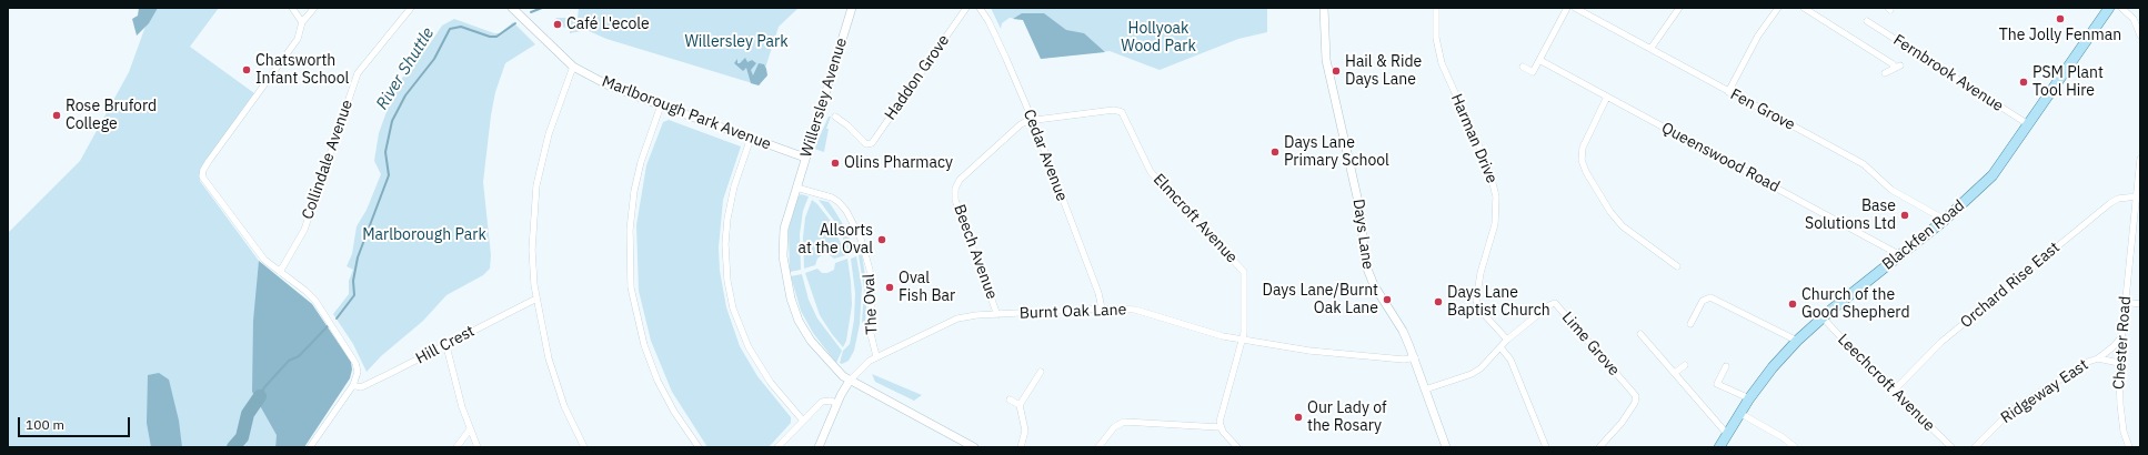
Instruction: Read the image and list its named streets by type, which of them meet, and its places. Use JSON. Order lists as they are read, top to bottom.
{
  "streets": {
    "main road": ["Blackfen Road"],
    "street": [
      "Fernbrook Avenue",
      "Haddon Grove",
      "Willersley Avenue",
      "Fen Grove",
      "Marlborough Park Avenue",
      "Harman Drive",
      "Cedar Avenue",
      "Queenswood Road",
      "Collindale Avenue",
      "Elmcroft Avenue",
      "Days Lane",
      "Beech Avenue",
      "Orchard Rise East",
      "The Oval",
      "Burnt Oak Lane",
      "Chester Road",
      "Lime Grove",
      "Hill Crest",
      "Leechcroft Avenue",
      "Ridgeway East"
    ]
  },
  "crossings": [
    ["Fernbrook Avenue", "Blackfen Road"],
    ["Willersley Avenue", "Marlborough Park Avenue"],
    ["Willersley Avenue", "The Oval"],
    ["Fen Grove", "Blackfen Road"],
    ["Harman Drive", "Lime Grove"],
    ["Cedar Avenue", "Elmcroft Avenue"],
    ["Cedar Avenue", "Beech Avenue"],
    ["Cedar Avenue", "Burnt Oak Lane"],
    ["Queenswood Road", "Blackfen Road"],
    ["Elmcroft Avenue", "Beech Avenue"],
    ["Elmcroft Avenue", "Burnt Oak Lane"],
    ["Days Lane", "Burnt Oak Lane"],
    ["Days Lane", "Lime Grove"],
    ["Blackfen Road", "Leechcroft Avenue"],
    ["Beech Avenue", "Burnt Oak Lane"],
    ["Orchard Rise East", "Chester Road"],
    ["Orchard Rise East", "Leechcroft Avenue"],
    ["The Oval", "Burnt Oak Lane"],
    ["Chester Road", "Ridgeway East"]
  ],
  "water": ["River Shuttle"],
  "parks": ["Hollyoak Wood Park", "Willersley Park", "Marlborough Park"],
  "places": [
    "The Jolly Fenman",
    "Café L'ecole",
    "Chatsworth Infant School",
    "Hail & Ride Days Lane",
    "PSM Plant Tool Hire",
    "Rose Bruford College",
    "Days Lane Primary School",
    "Olins Pharmacy",
    "Base Solutions Ltd",
    "Allsorts at the Oval",
    "Oval Fish Bar",
    "Days Lane/Burnt Oak Lane",
    "Days Lane Baptist Church",
    "Church of the Good Shepherd",
    "Our Lady of the Rosary"
  ],
  "scale_bar": "100 m"
}
